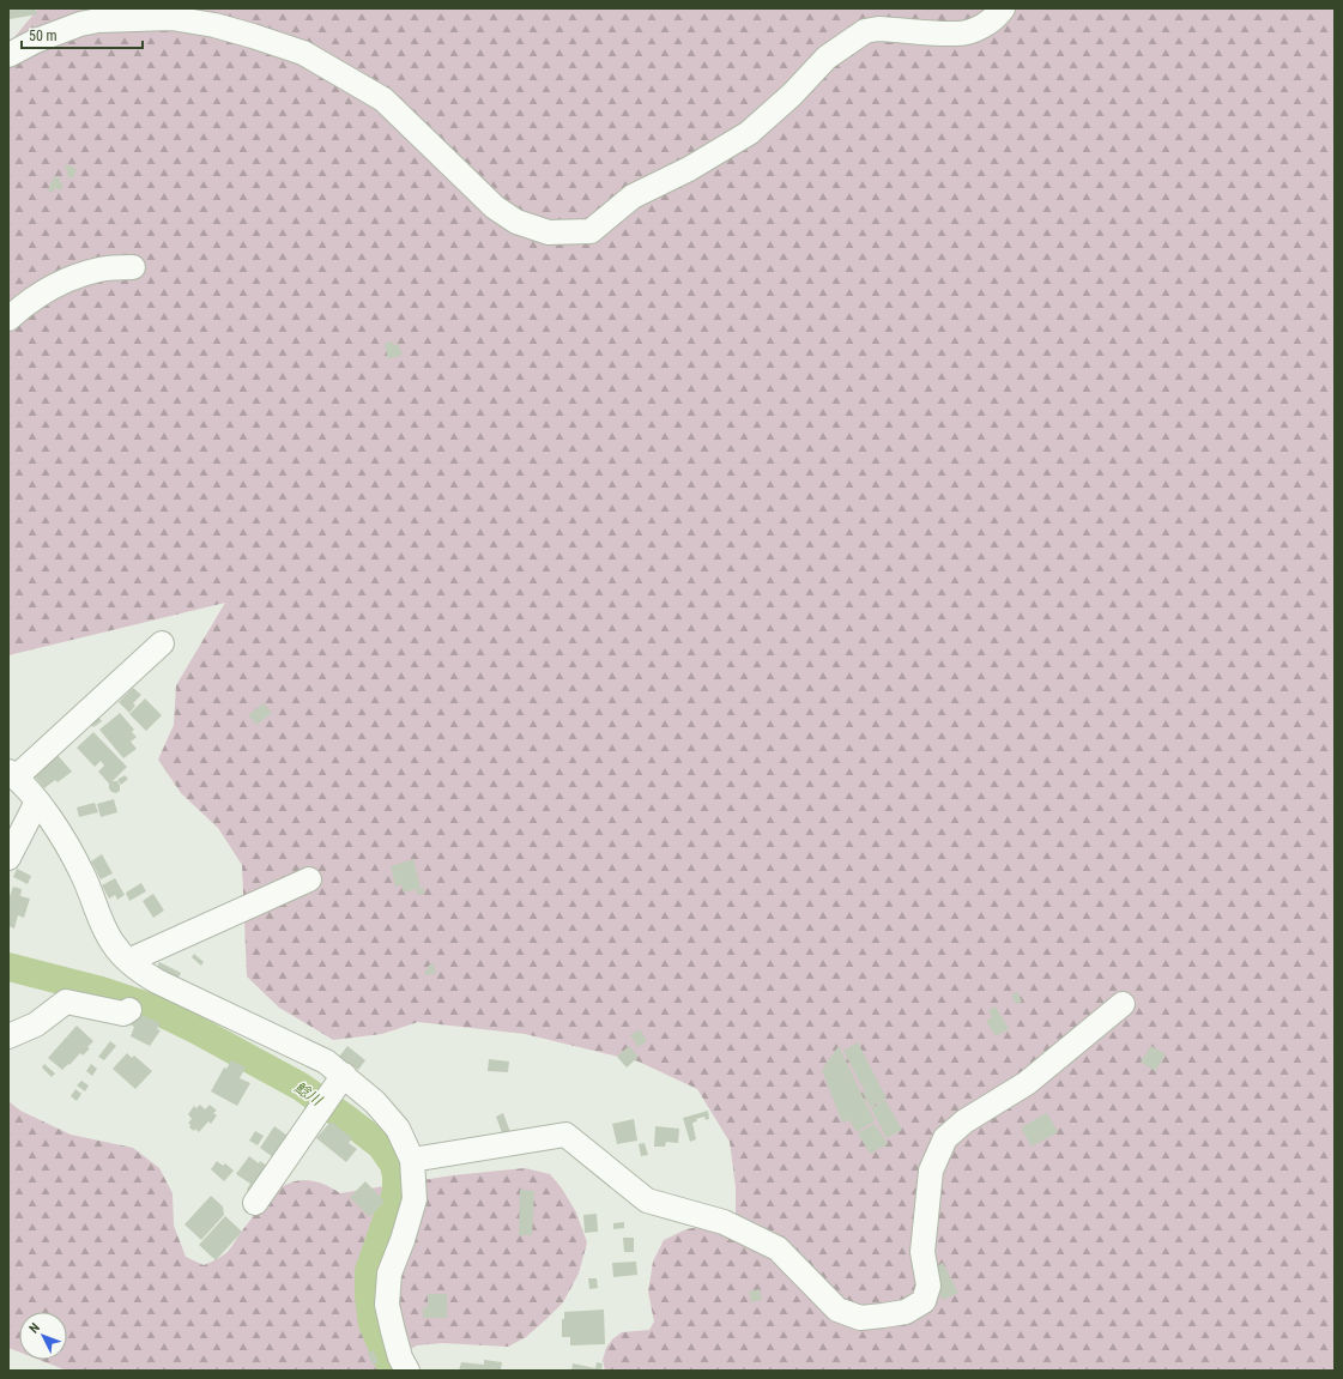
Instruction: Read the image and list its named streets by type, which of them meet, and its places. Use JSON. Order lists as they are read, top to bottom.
{
  "water": ["鯰川"],
  "scale_bar": "50 m",
  "north": "top left"
}
